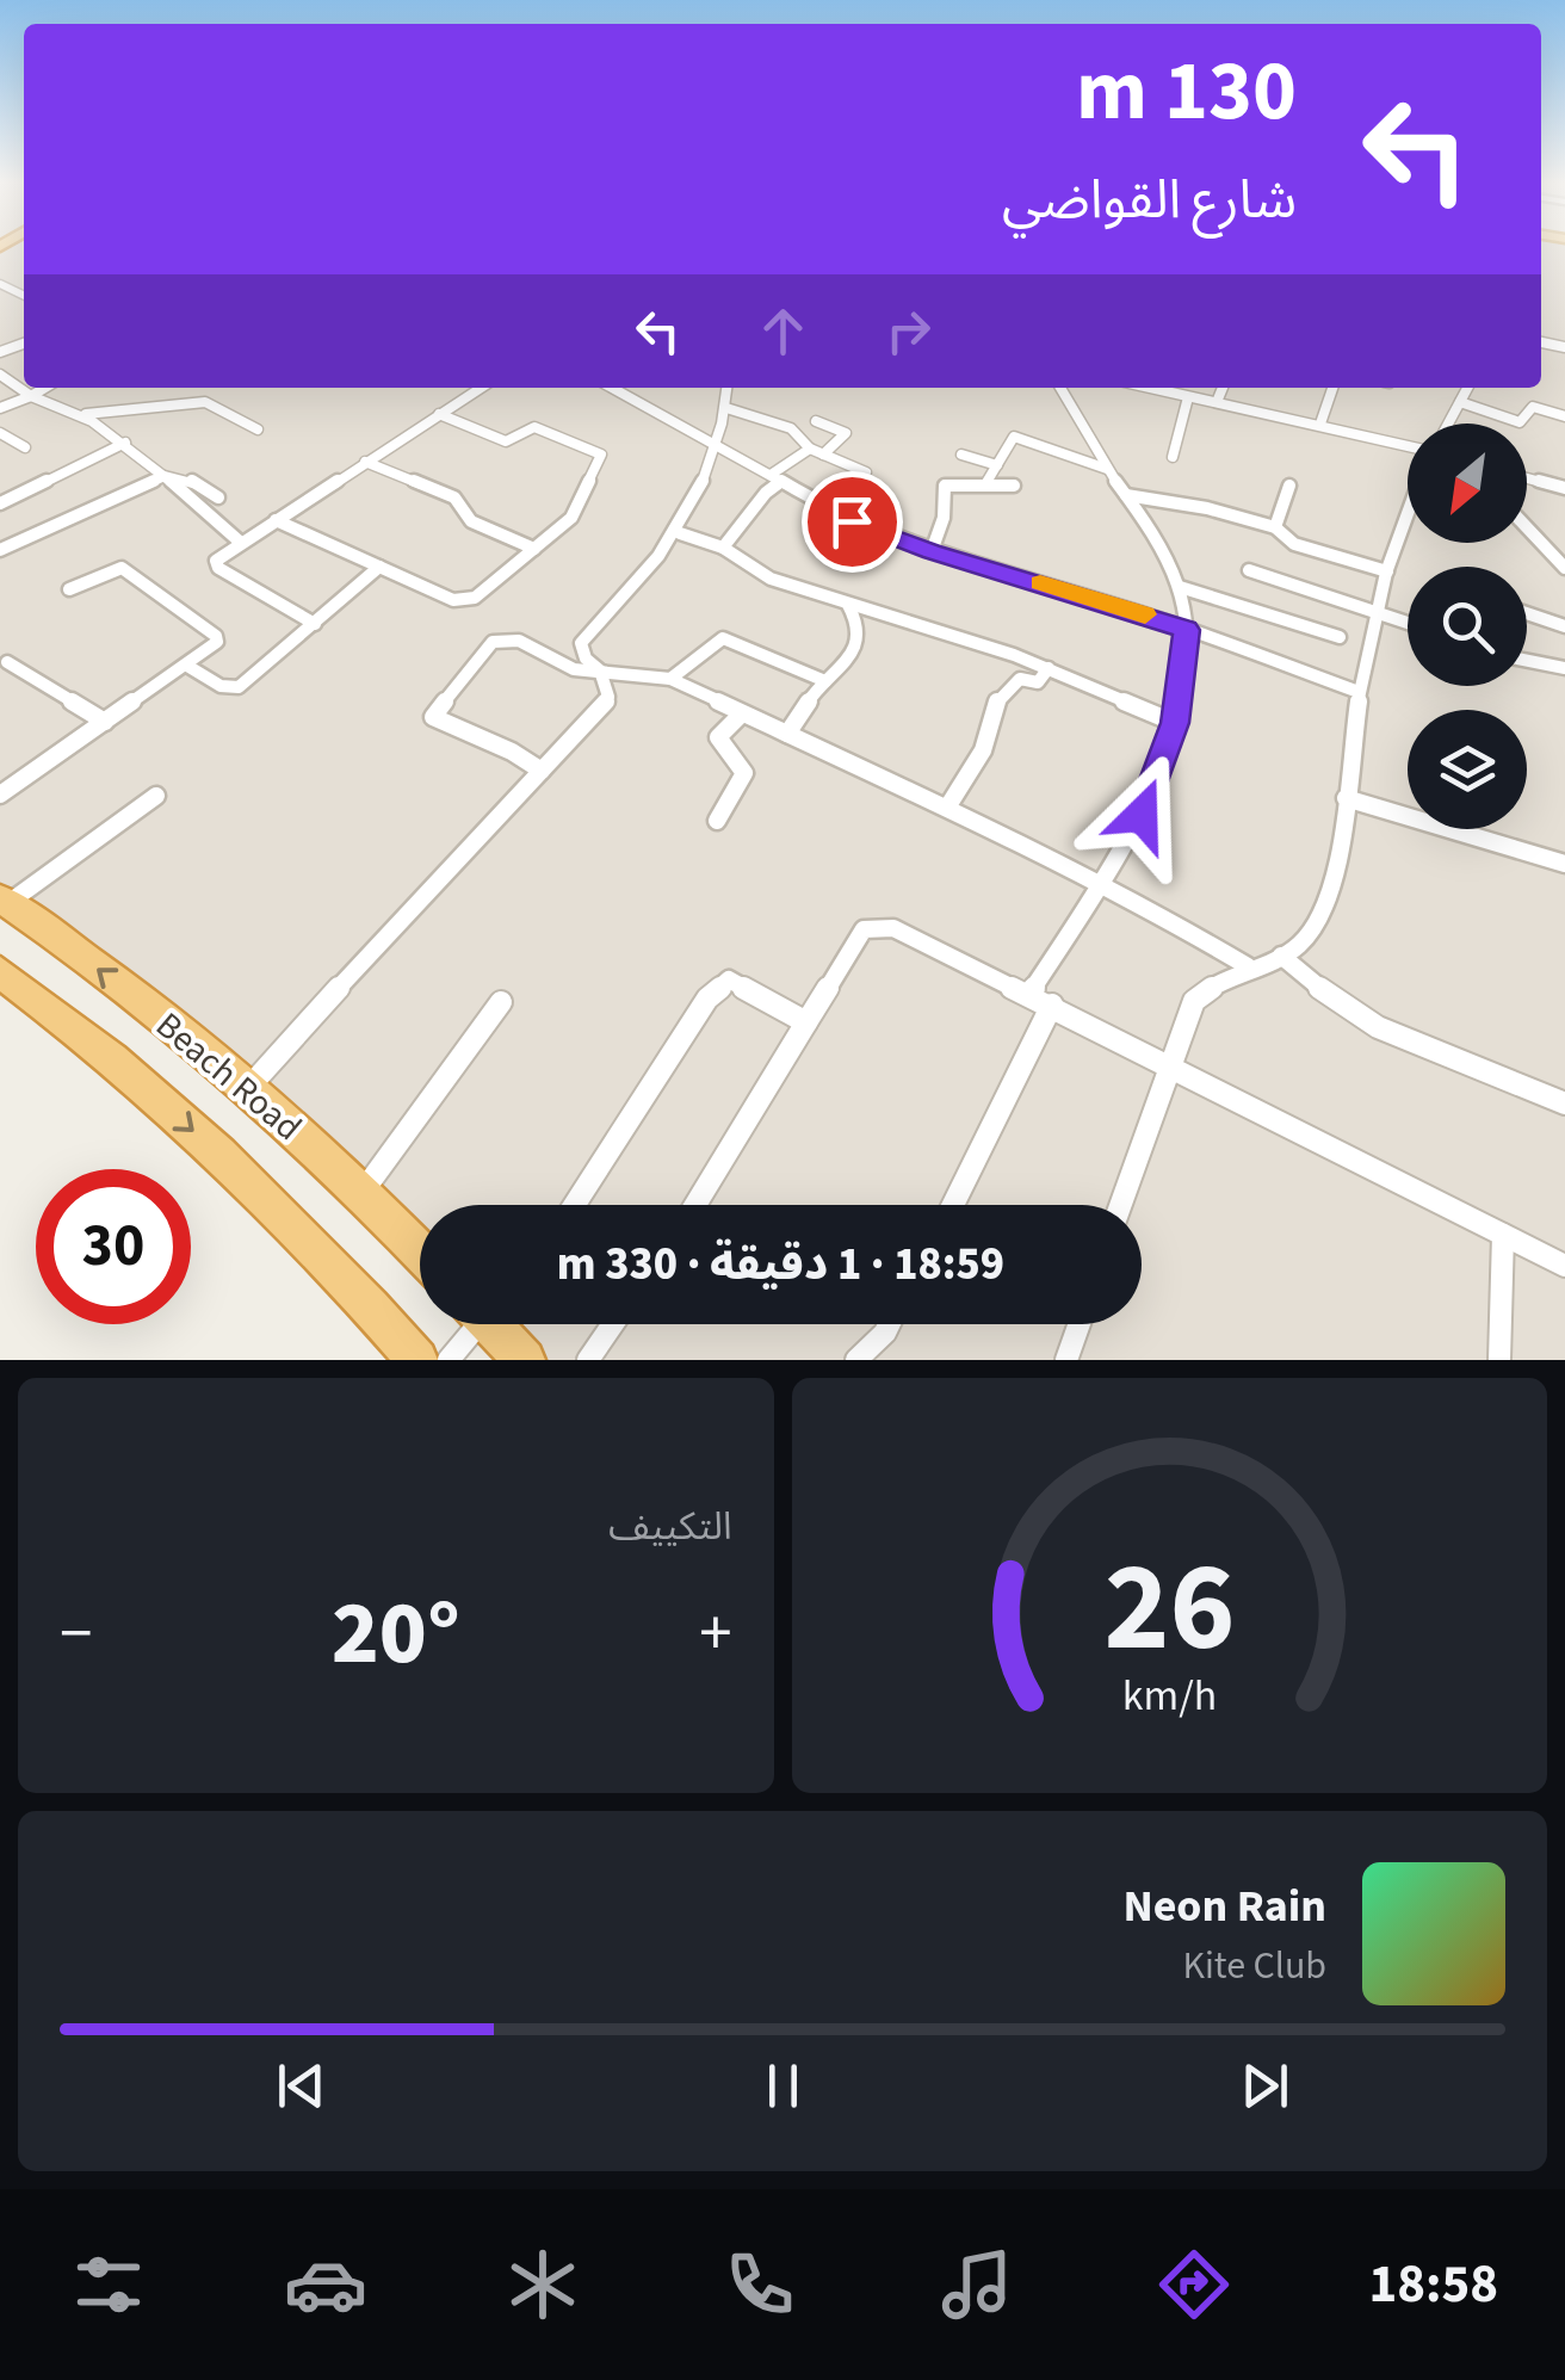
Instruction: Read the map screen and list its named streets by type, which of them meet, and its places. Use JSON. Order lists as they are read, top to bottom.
{
  "streets": {
    "highway": ["Beach Road"]
  },
  "north": "bottom left",
  "page": {
    "turn": ["130 m", "شارع القواضي"],
    "limit": "30",
    "trip": "18:59 · 1 دقيقة · 330 m",
    "tile": "التكييف",
    "heat": ["−", "20°", "+"],
    "song": ["Neon Rain", "Kite Club"],
    "tabs": "18:58",
    "gauge": ["26", "km/h"]
  }
}
